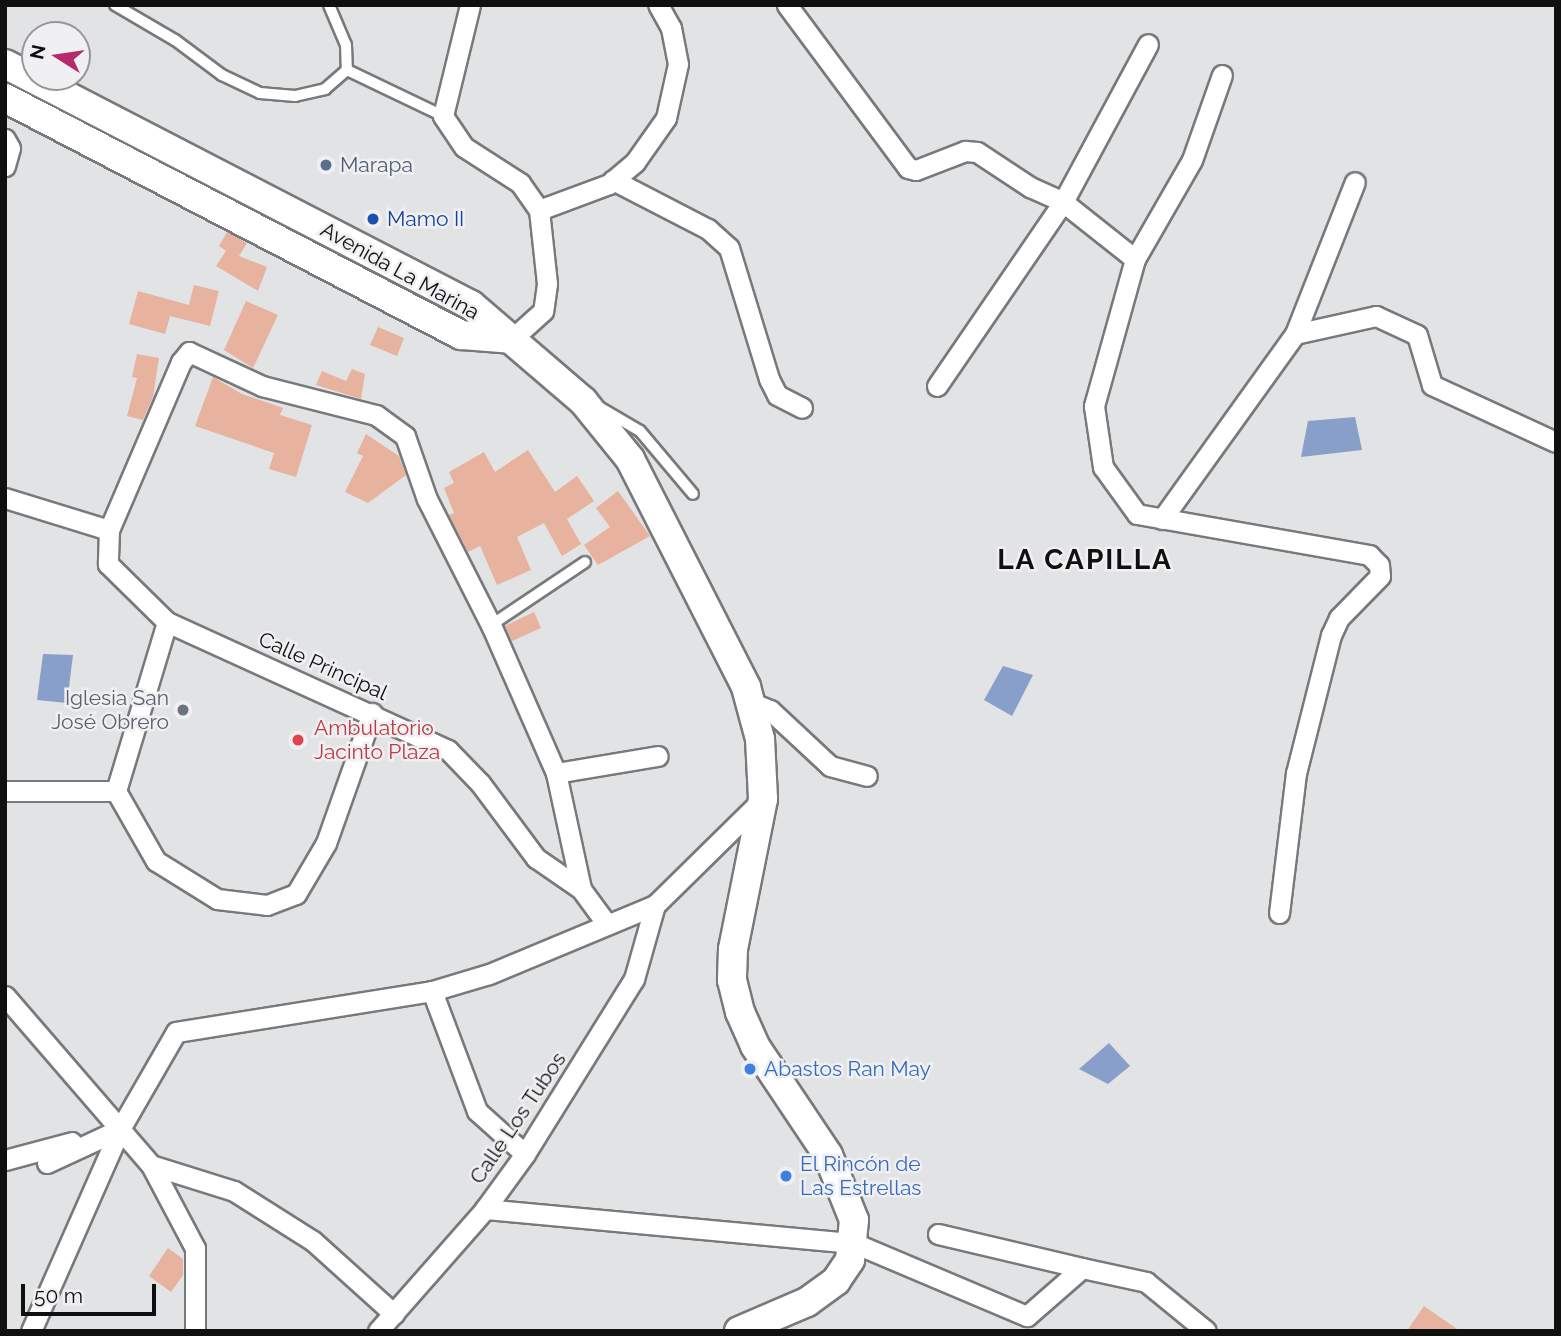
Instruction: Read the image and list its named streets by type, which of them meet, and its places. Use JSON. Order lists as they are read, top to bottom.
{
  "streets": {
    "main road": ["Avenida La Marina"],
    "street": ["Calle Principal", "Calle Los Tubos"]
  },
  "districts": ["LA CAPILLA"],
  "places": [
    "Marapa",
    "Mamo II",
    "Iglesia San José Obrero",
    "Ambulatorio Jacinto Plaza",
    "Abastos Ran May",
    "El Rincón de Las Estrellas"
  ],
  "scale_bar": "50 m",
  "north": "left"
}
